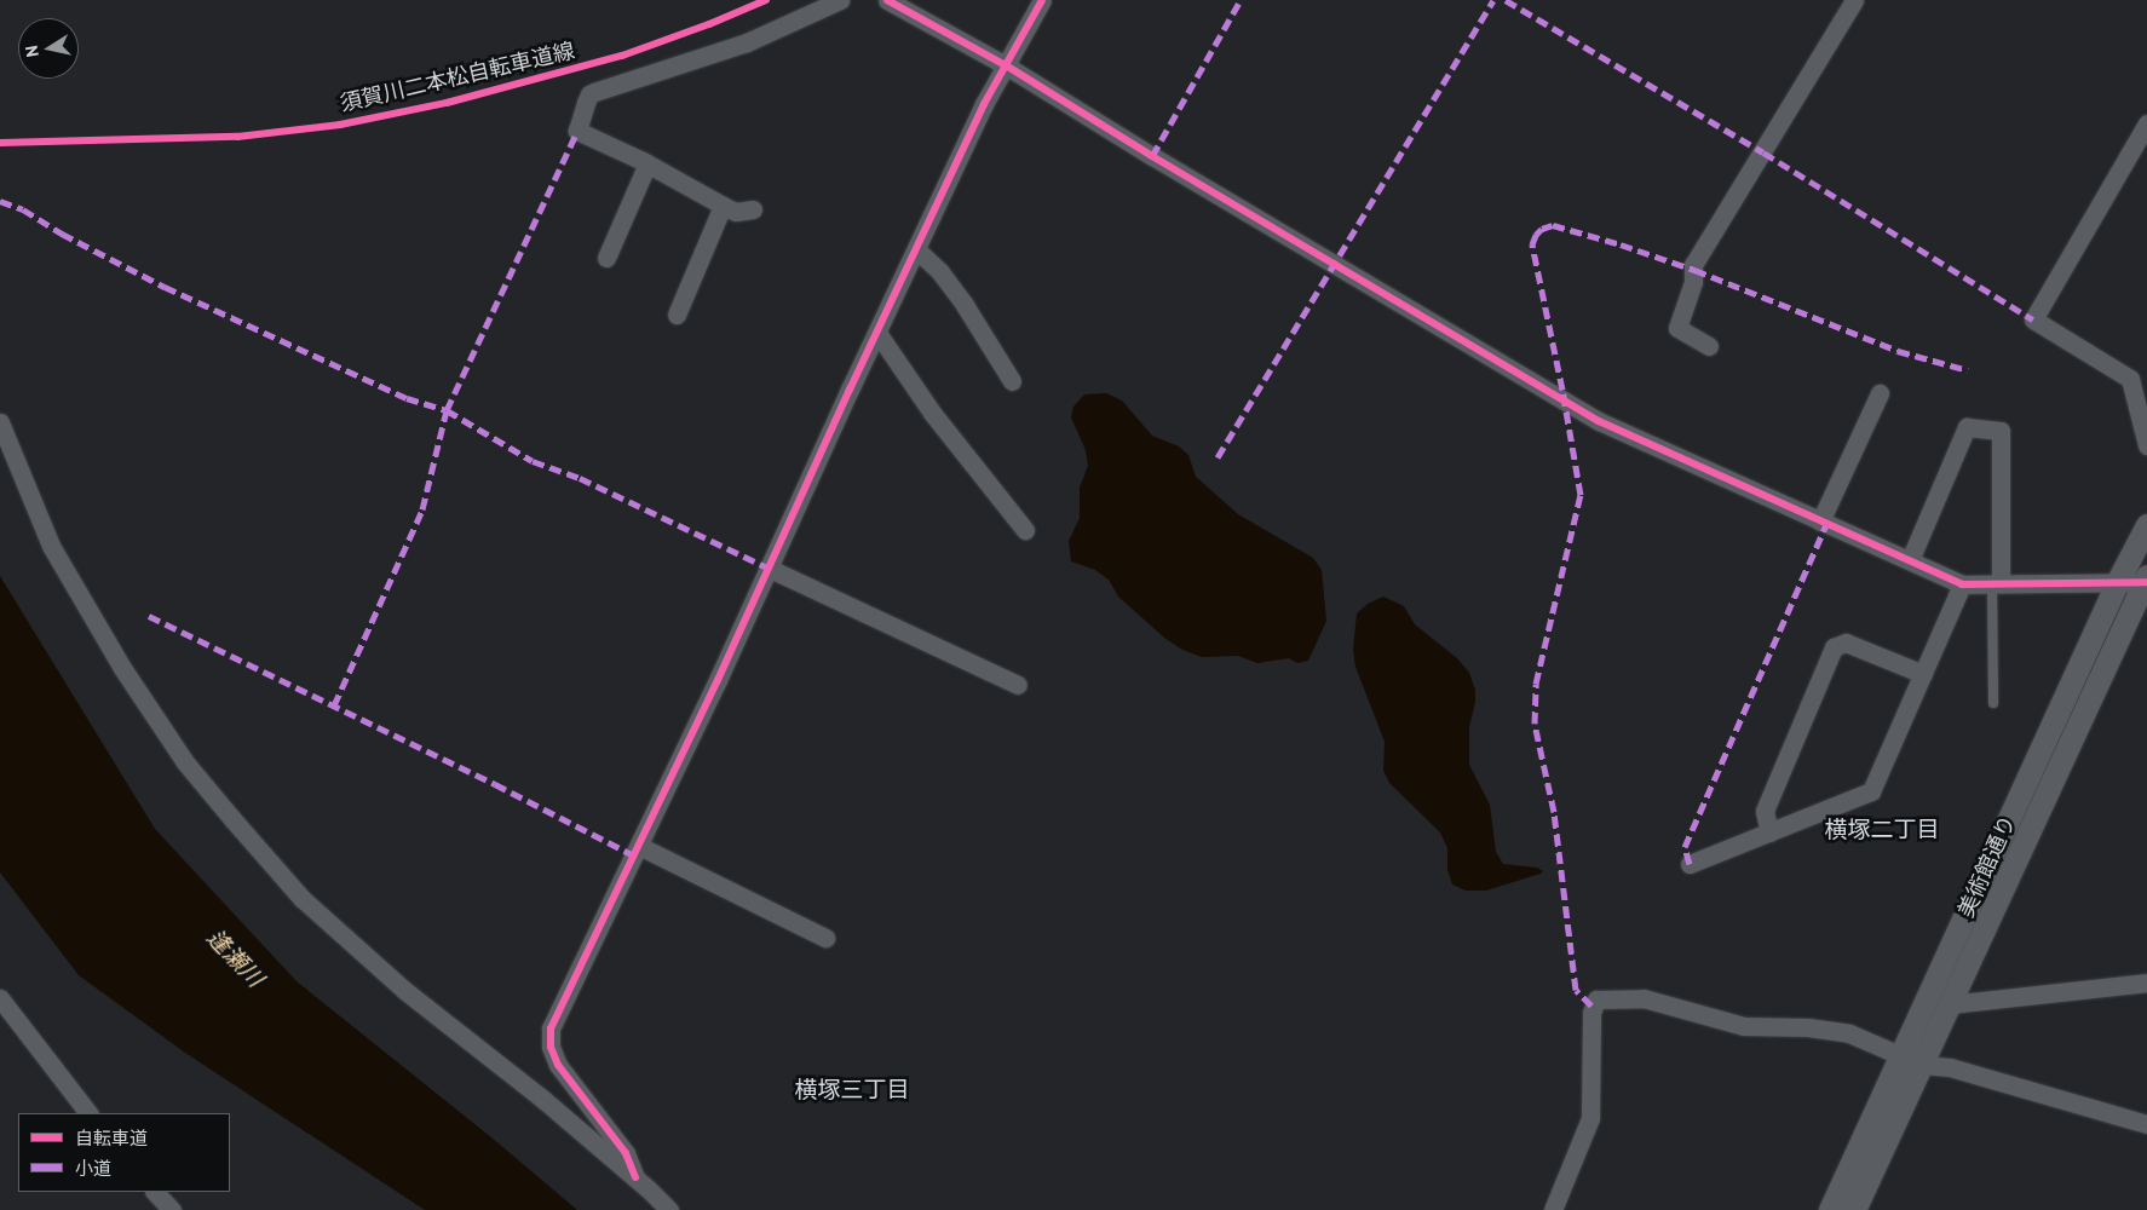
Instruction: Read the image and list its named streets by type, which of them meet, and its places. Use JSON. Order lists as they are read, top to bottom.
{
  "streets": {
    "street": ["美術館通り"],
    "cycle path": ["須賀川二本松自転車道線"]
  },
  "districts": ["横塚二丁目", "横塚三丁目"],
  "water": ["逢瀬川"],
  "legend": ["自転車道", "小道"],
  "north": "left"
}
